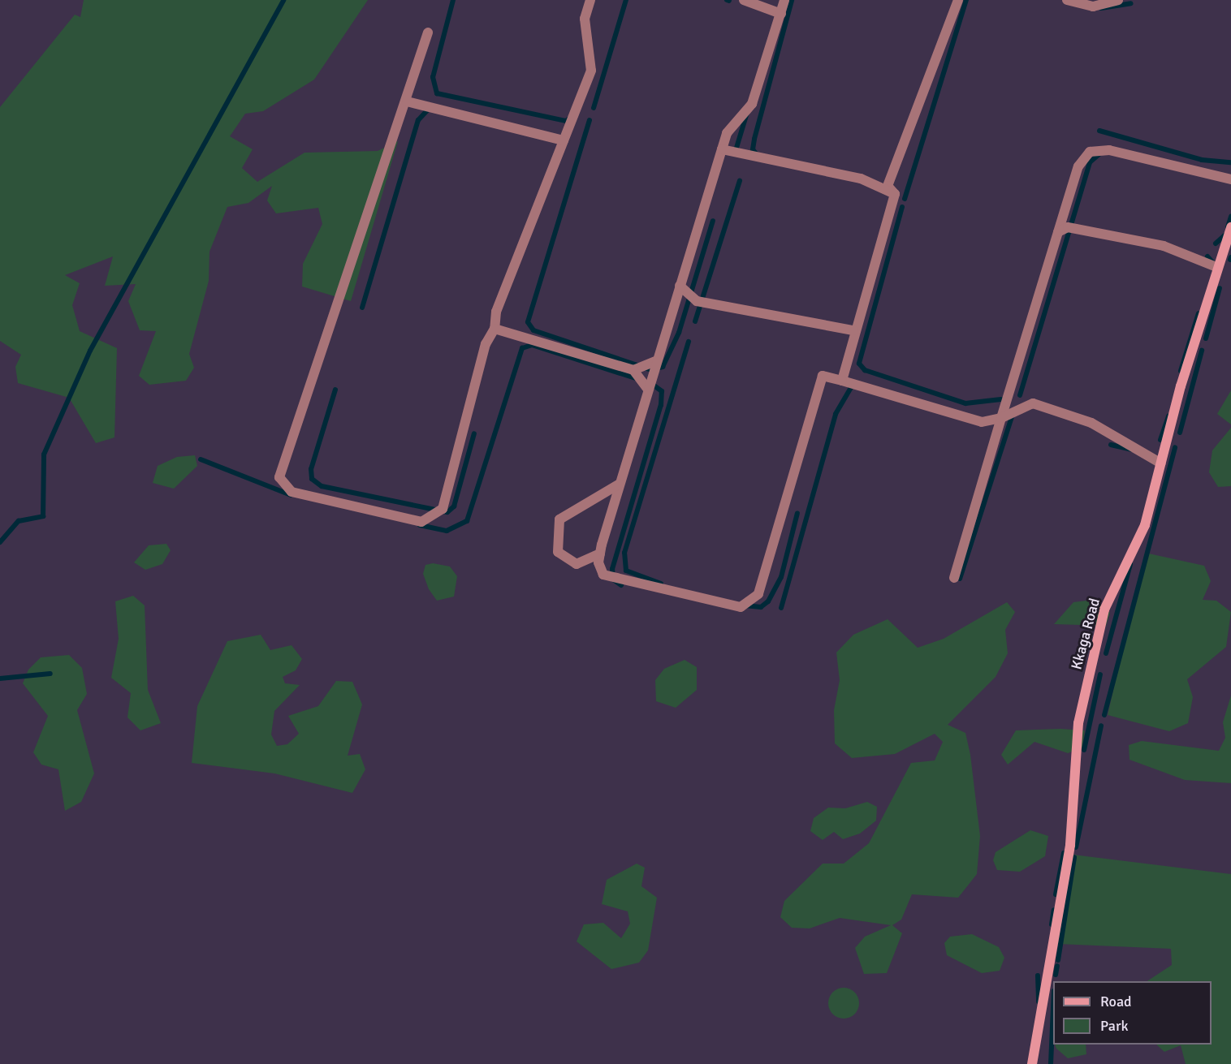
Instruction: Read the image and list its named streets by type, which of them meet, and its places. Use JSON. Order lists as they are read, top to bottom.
{
  "streets": {
    "street": ["Kkaga Road"]
  },
  "legend": ["Road", "Park"]
}
